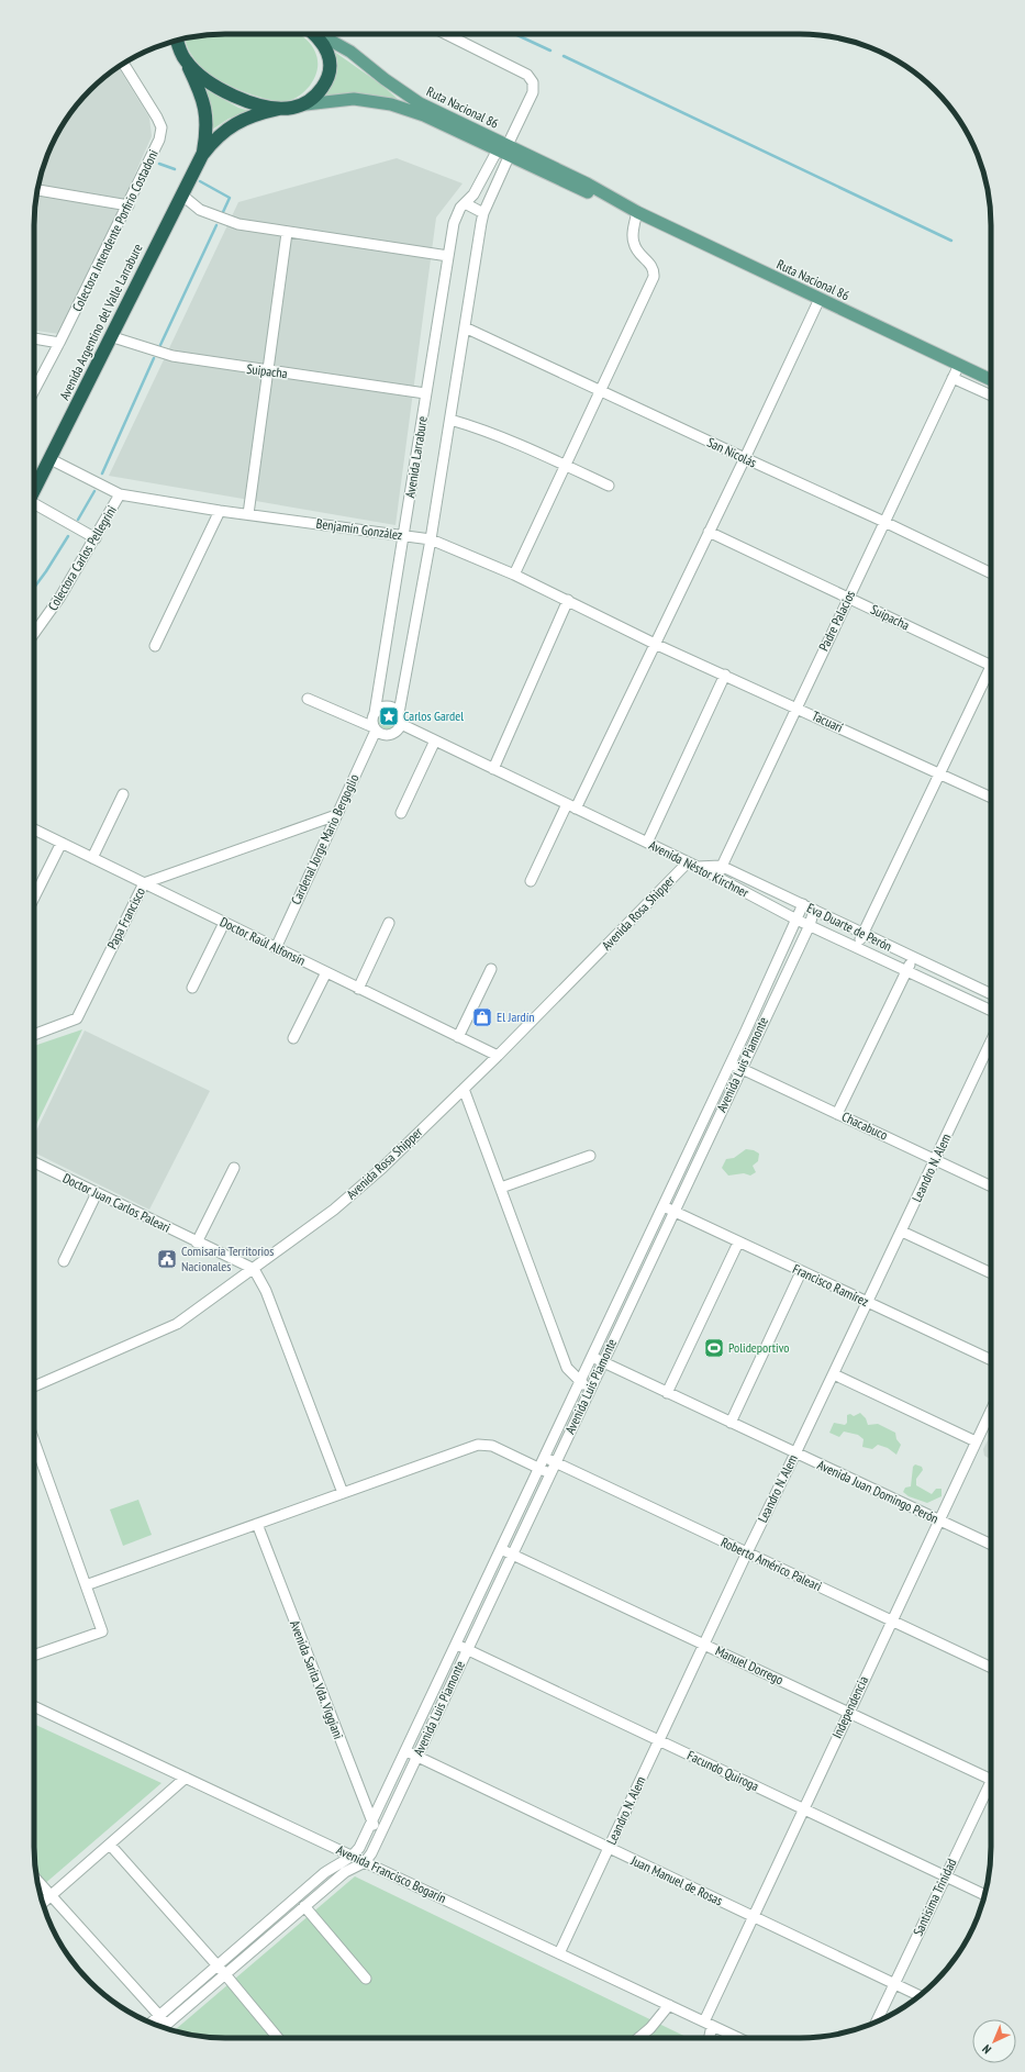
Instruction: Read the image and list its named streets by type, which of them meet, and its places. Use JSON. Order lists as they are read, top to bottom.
{
  "streets": {
    "highway": ["Avenida Argentino del Valle Larrabure"],
    "main road": ["Ruta Nacional 86"],
    "street": [
      "Colectora Intendente Porfirio Costadoni",
      "Suipacha",
      "San Nicolás",
      "Avenida Larrabure",
      "Benjamín González",
      "Colectora Carlos Pellegrini",
      "Padre Palacios",
      "Tacuarí",
      "Cardenal Jorge Mario Bergoglio",
      "Avenida Néstor Kirchner",
      "Avenida Rosa Shipper",
      "Papa Francisco",
      "Eva Duarte de Perón",
      "Doctor Raúl Alfonsín",
      "Avenida Luis Piamonte",
      "Chacabuco",
      "Leandro N. Alem",
      "Doctor Juan Carlos Paleari",
      "Francisco Ramírez",
      "Avenida Juan Domingo Perón",
      "Roberto Américo Paleari",
      "Manuel Dorrego",
      "Avenida Sarita Vda. Viggiani",
      "Independencia",
      "Facundo Quiroga",
      "Avenida Francisco Bogarín",
      "Juan Manuel de Rosas",
      "Santisima Trinidad"
    ]
  },
  "crossings": [
    ["Ruta Nacional 86", "Avenida Larrabure"],
    ["Ruta Nacional 86", "Padre Palacios"],
    ["Avenida Argentino del Valle Larrabure", "Suipacha"],
    ["Avenida Argentino del Valle Larrabure", "Benjamín González"],
    ["Suipacha", "Avenida Larrabure"],
    ["Suipacha", "Padre Palacios"],
    ["San Nicolás", "Avenida Larrabure"],
    ["San Nicolás", "Padre Palacios"],
    ["Avenida Larrabure", "Benjamín González"],
    ["Avenida Larrabure", "Cardenal Jorge Mario Bergoglio"],
    ["Avenida Larrabure", "Avenida Néstor Kirchner"],
    ["Benjamín González", "Colectora Carlos Pellegrini"],
    ["Benjamín González", "Tacuarí"],
    ["Padre Palacios", "Tacuarí"],
    ["Padre Palacios", "Avenida Néstor Kirchner"],
    ["Padre Palacios", "Eva Duarte de Perón"],
    ["Cardenal Jorge Mario Bergoglio", "Avenida Néstor Kirchner"],
    ["Cardenal Jorge Mario Bergoglio", "Papa Francisco"],
    ["Cardenal Jorge Mario Bergoglio", "Doctor Raúl Alfonsín"],
    ["Avenida Néstor Kirchner", "Avenida Rosa Shipper"],
    ["Avenida Néstor Kirchner", "Eva Duarte de Perón"],
    ["Avenida Néstor Kirchner", "Avenida Luis Piamonte"],
    ["Avenida Rosa Shipper", "Doctor Raúl Alfonsín"],
    ["Avenida Rosa Shipper", "Doctor Juan Carlos Paleari"],
    ["Papa Francisco", "Doctor Raúl Alfonsín"],
    ["Eva Duarte de Perón", "Avenida Luis Piamonte"],
    ["Avenida Luis Piamonte", "Chacabuco"],
    ["Avenida Luis Piamonte", "Francisco Ramírez"],
    ["Avenida Luis Piamonte", "Avenida Juan Domingo Perón"],
    ["Avenida Luis Piamonte", "Roberto Américo Paleari"],
    ["Avenida Luis Piamonte", "Manuel Dorrego"],
    ["Avenida Luis Piamonte", "Avenida Sarita Vda. Viggiani"],
    ["Avenida Luis Piamonte", "Facundo Quiroga"],
    ["Avenida Luis Piamonte", "Avenida Francisco Bogarín"],
    ["Avenida Luis Piamonte", "Juan Manuel de Rosas"],
    ["Chacabuco", "Leandro N. Alem"],
    ["Leandro N. Alem", "Francisco Ramírez"],
    ["Leandro N. Alem", "Avenida Juan Domingo Perón"],
    ["Leandro N. Alem", "Roberto Américo Paleari"],
    ["Leandro N. Alem", "Manuel Dorrego"],
    ["Leandro N. Alem", "Facundo Quiroga"],
    ["Leandro N. Alem", "Avenida Francisco Bogarín"],
    ["Leandro N. Alem", "Juan Manuel de Rosas"],
    ["Avenida Juan Domingo Perón", "Independencia"],
    ["Roberto Américo Paleari", "Independencia"],
    ["Manuel Dorrego", "Independencia"],
    ["Independencia", "Facundo Quiroga"],
    ["Independencia", "Avenida Francisco Bogarín"],
    ["Independencia", "Juan Manuel de Rosas"],
    ["Facundo Quiroga", "Santisima Trinidad"],
    ["Juan Manuel de Rosas", "Santisima Trinidad"]
  ],
  "places": {
    "place": ["Carlos Gardel"],
    "shop": ["El Jardín"],
    "public building": ["Comisaría Territorios Nacionales"],
    "sports": ["Polideportivo"]
  },
  "north": "bottom left"
}
